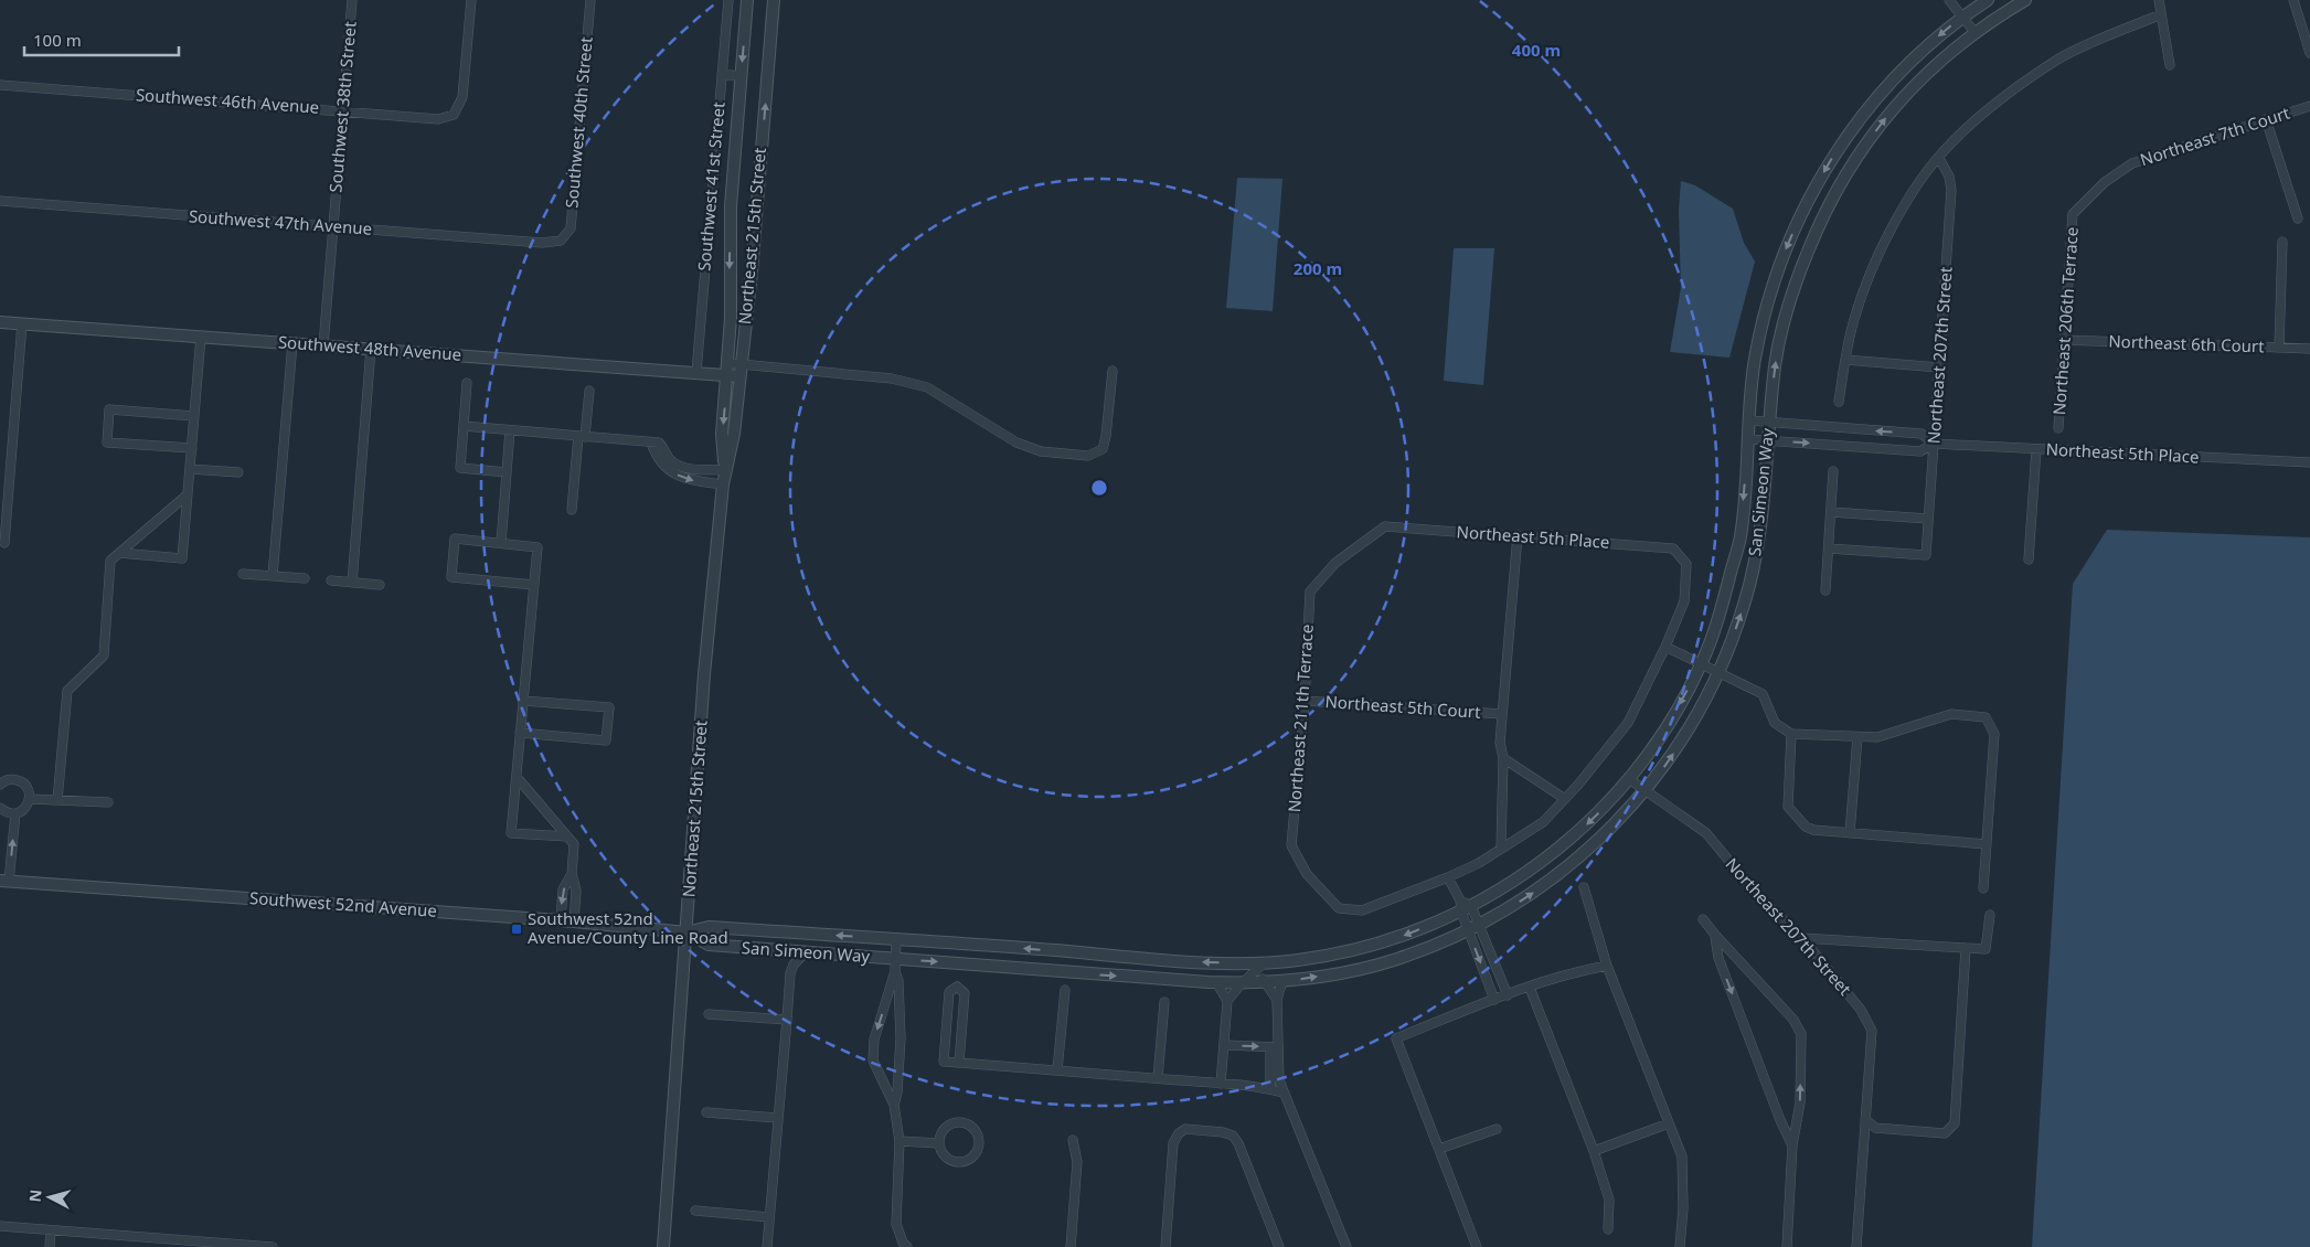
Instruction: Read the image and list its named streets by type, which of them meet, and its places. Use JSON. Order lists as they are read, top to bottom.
{
  "streets": {
    "street": [
      "Southwest 46th Avenue",
      "Southwest 38th Street",
      "Southwest 40th Street",
      "Northeast 7th Court",
      "Southwest 41st Street",
      "Southwest 47th Avenue",
      "Northeast 215th Street",
      "Northeast 206th Terrace",
      "Northeast 6th Court",
      "Southwest 48th Avenue",
      "Northeast 207th Street",
      "Northeast 5th Place",
      "San Simeon Way",
      "Northeast 5th Court",
      "Northeast 211th Terrace",
      "Southwest 52nd Avenue"
    ]
  },
  "crossings": [
    ["Southwest 46th Avenue", "Southwest 38th Street"],
    ["Southwest 38th Street", "Southwest 47th Avenue"],
    ["Southwest 38th Street", "Southwest 48th Avenue"],
    ["Southwest 40th Street", "Southwest 47th Avenue"],
    ["Northeast 7th Court", "Northeast 206th Terrace"],
    ["Southwest 41st Street", "Southwest 48th Avenue"],
    ["Northeast 215th Street", "Southwest 48th Avenue"],
    ["Northeast 215th Street", "San Simeon Way"],
    ["Northeast 215th Street", "Southwest 52nd Avenue"],
    ["Northeast 206th Terrace", "Northeast 6th Court"],
    ["Northeast 207th Street", "Northeast 5th Place"],
    ["Northeast 207th Street", "San Simeon Way"],
    ["Northeast 5th Place", "San Simeon Way"],
    ["Northeast 5th Place", "Northeast 211th Terrace"],
    ["San Simeon Way", "Southwest 52nd Avenue"],
    ["Northeast 5th Court", "Northeast 211th Terrace"]
  ],
  "places": {
    "transit": ["Southwest 52nd Avenue/County Line Road"]
  },
  "scale_bar": "100 m",
  "north": "left",
  "rings": ["400 m", "200 m"]
}
